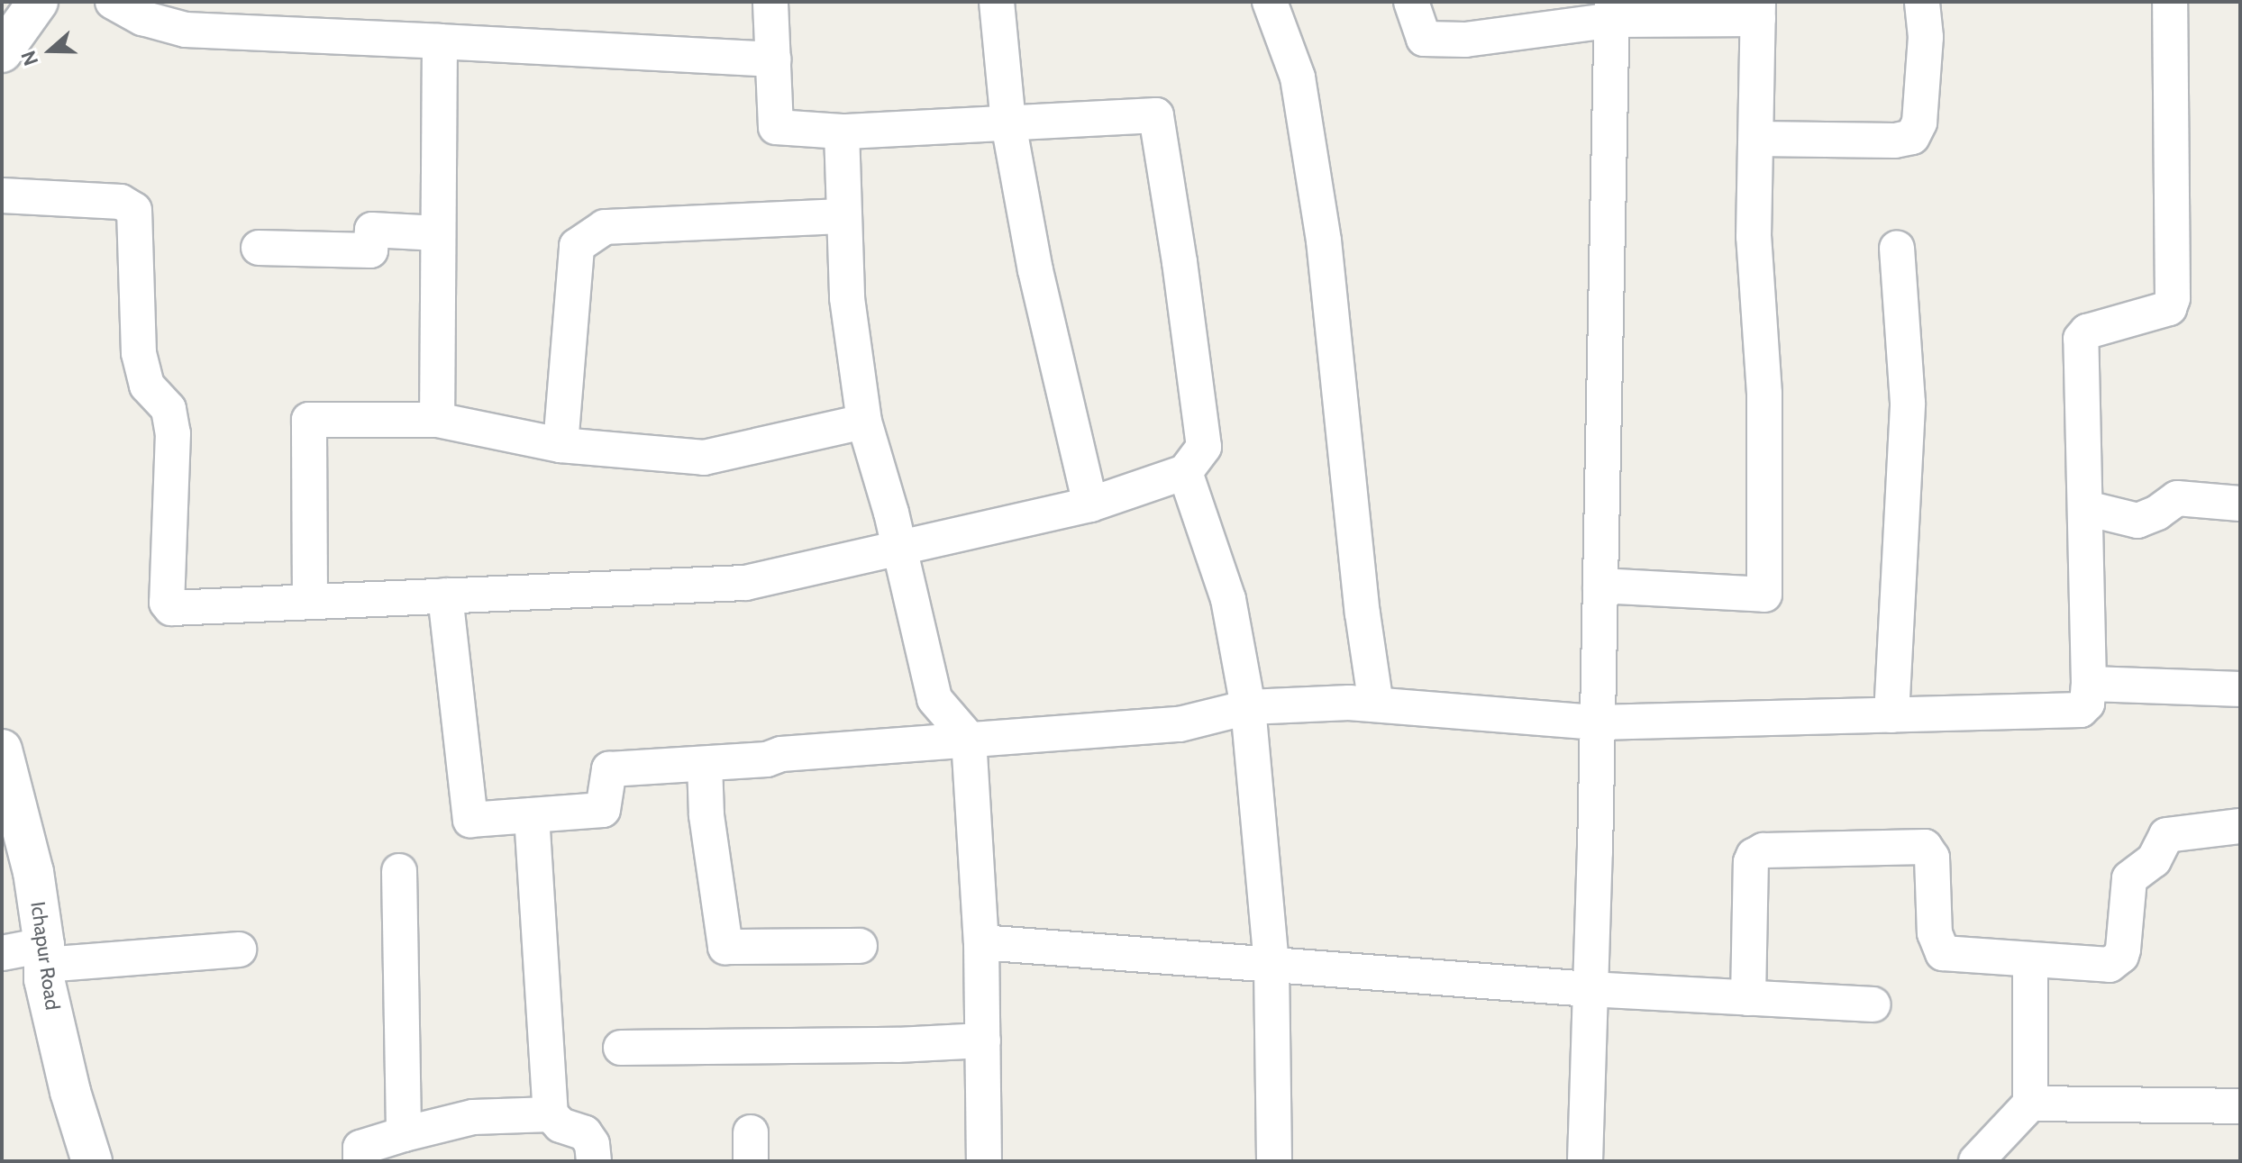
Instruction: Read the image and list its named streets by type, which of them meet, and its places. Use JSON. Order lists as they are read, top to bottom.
{
  "streets": {
    "street": ["Ichapur Road"]
  },
  "north": "left"
}
